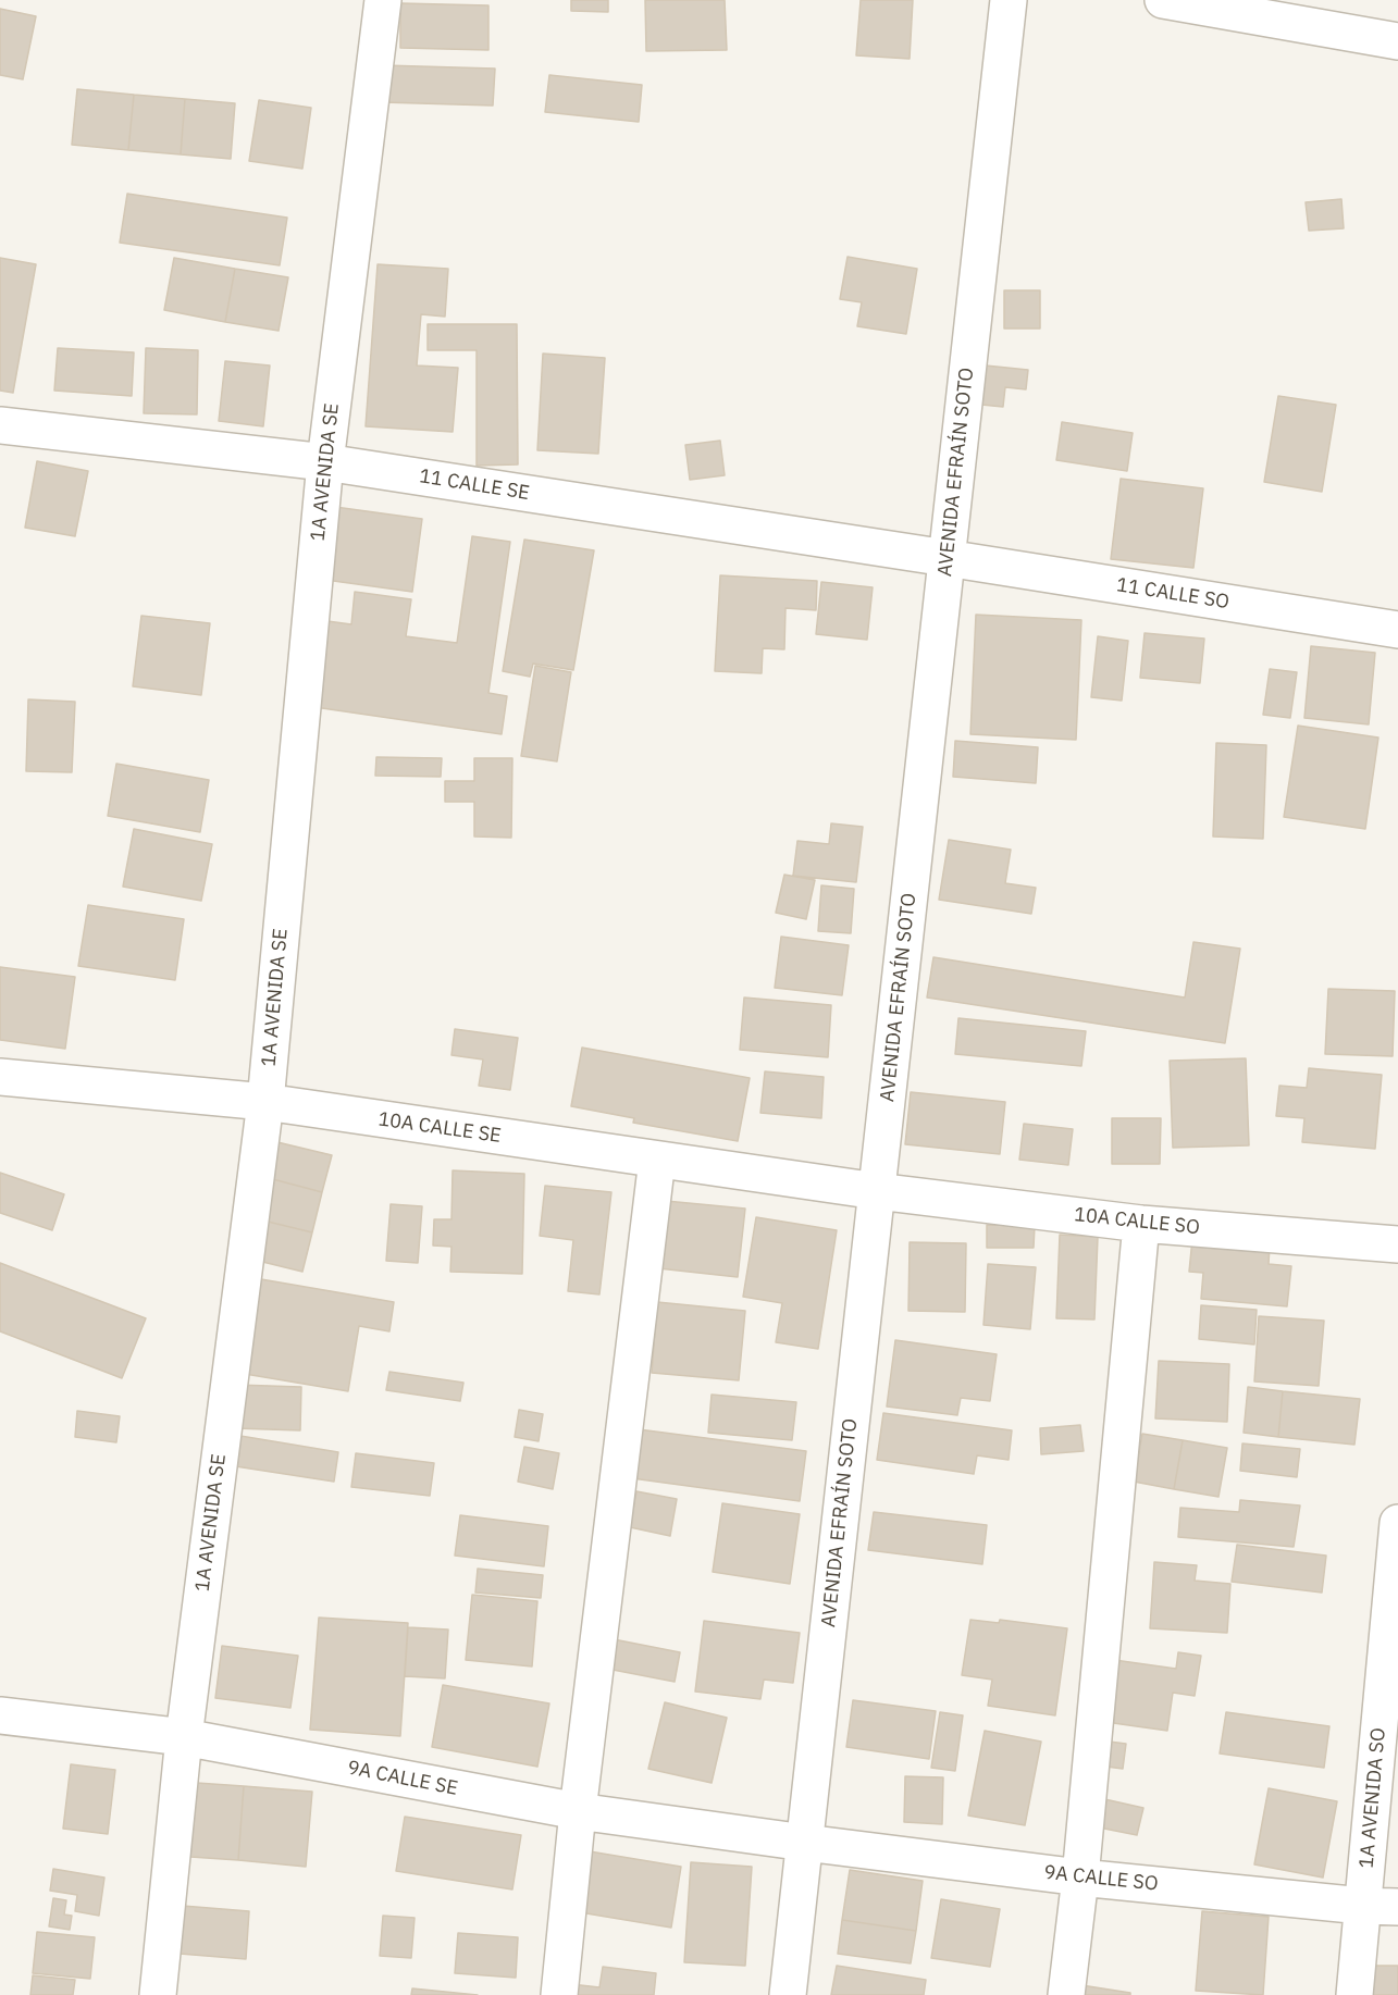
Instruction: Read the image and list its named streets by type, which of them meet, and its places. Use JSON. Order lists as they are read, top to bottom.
{
  "streets": {
    "street": [
      "1A AVENIDA SE",
      "AVENIDA EFRAÍN SOTO",
      "11 CALLE SE",
      "11 CALLE SO",
      "10A CALLE SE",
      "10A CALLE SO",
      "9A CALLE SE",
      "1A AVENIDA SO",
      "9A CALLE SO"
    ]
  },
  "crossings": [
    ["1A AVENIDA SE", "11 CALLE SE"],
    ["1A AVENIDA SE", "10A CALLE SE"],
    ["1A AVENIDA SE", "9A CALLE SE"],
    ["AVENIDA EFRAÍN SOTO", "11 CALLE SE"],
    ["AVENIDA EFRAÍN SOTO", "11 CALLE SO"],
    ["AVENIDA EFRAÍN SOTO", "10A CALLE SE"],
    ["AVENIDA EFRAÍN SOTO", "10A CALLE SO"],
    ["AVENIDA EFRAÍN SOTO", "9A CALLE SE"],
    ["AVENIDA EFRAÍN SOTO", "9A CALLE SO"],
    ["11 CALLE SE", "11 CALLE SO"],
    ["10A CALLE SE", "10A CALLE SO"],
    ["9A CALLE SE", "9A CALLE SO"],
    ["1A AVENIDA SO", "9A CALLE SO"]
  ]
}
